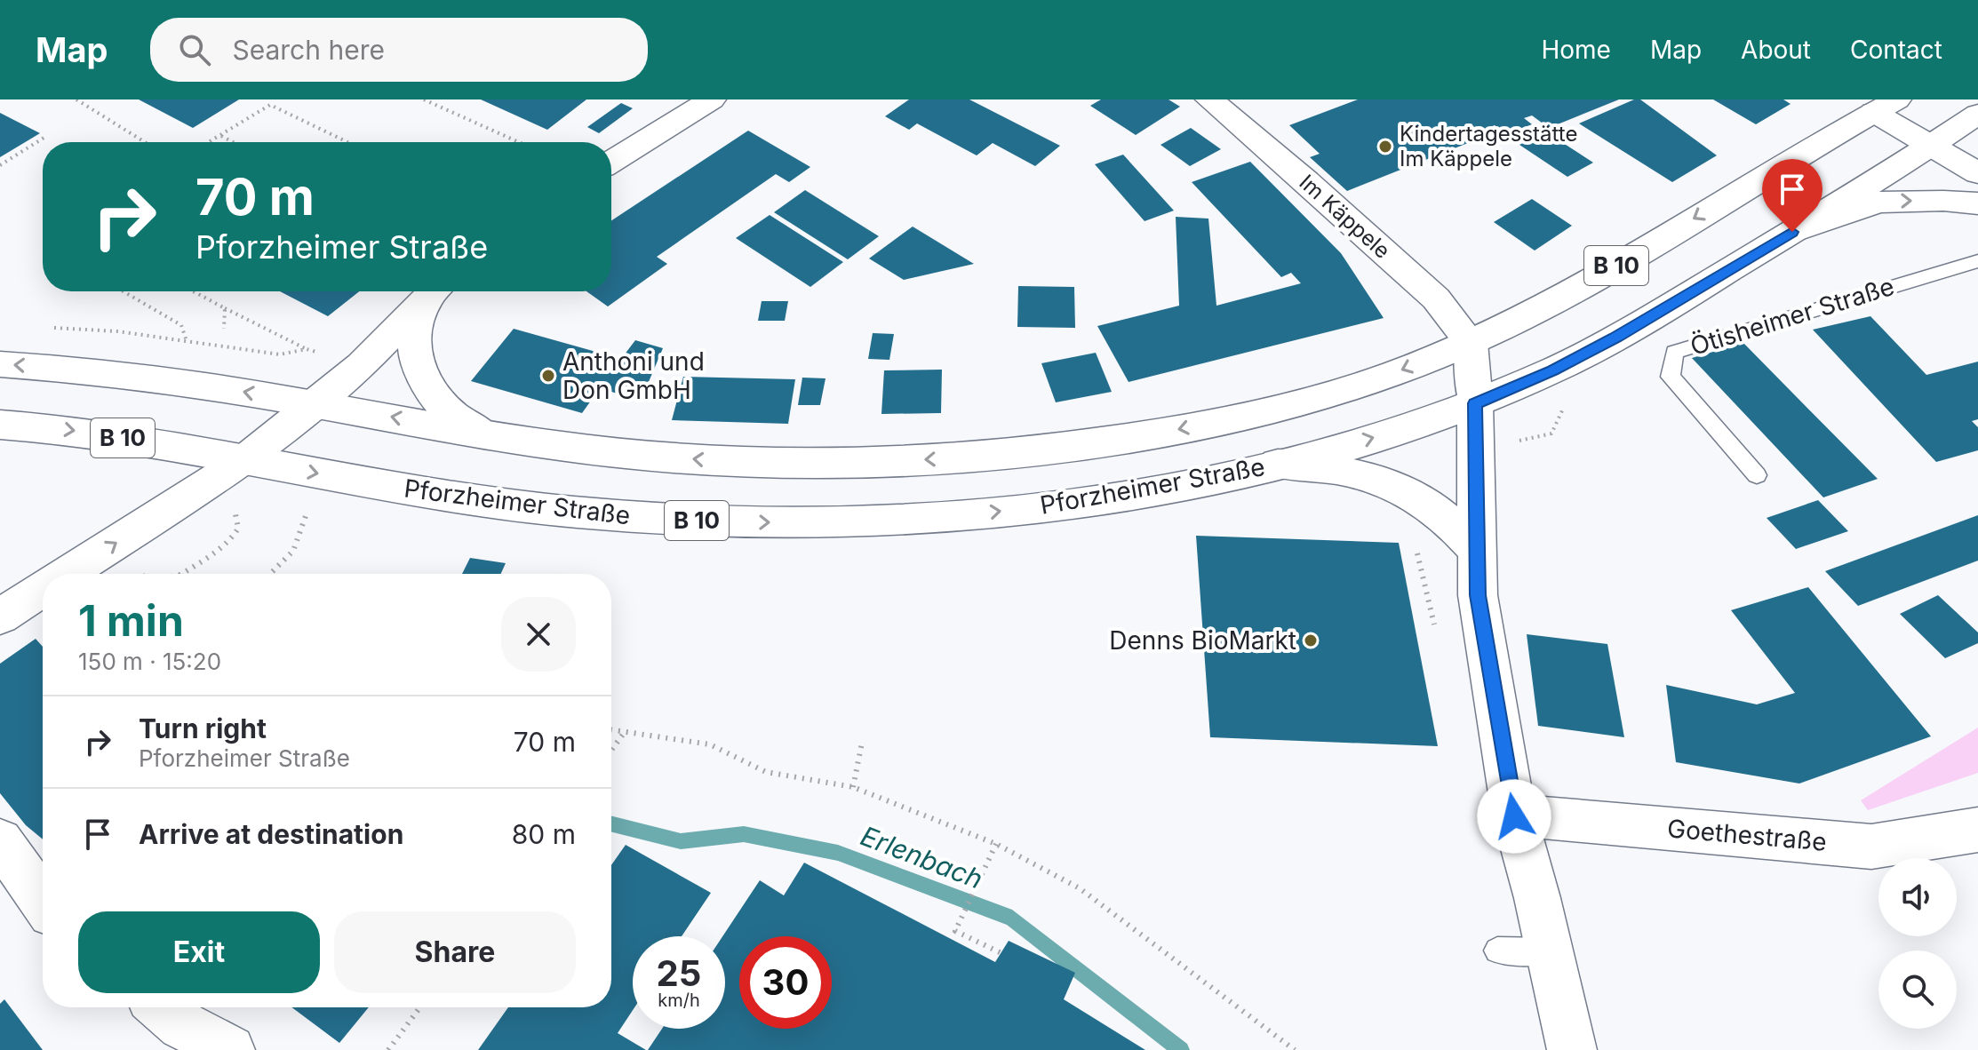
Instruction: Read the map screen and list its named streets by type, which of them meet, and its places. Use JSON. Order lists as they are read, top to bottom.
{
  "streets": {
    "main road": [
      "Im Käppele",
      "B 10",
      "Pforzheimer Straße",
      "Goethestraße"
    ],
    "lane": ["Ötisheimer Straße"]
  },
  "crossings": [
    ["Im Käppele", "Pforzheimer Straße"]
  ],
  "water": ["Erlenbach"],
  "places": ["Kindertagesstätte Im Käppele", "Anthoni und Don GmbH", "Denns BioMarkt"],
  "page": {
    "header": "Map",
    "search": "Search here",
    "nav": [
      "Home",
      "Map",
      "About",
      "Contact"
    ],
    "turn": ["70 m", "Pforzheimer Straße"],
    "heading": ["1 min", "150 m · 15:20"],
    "list": [
      {
        "name": "Turn right",
        "note": "Pforzheimer Straße",
        "value": "70 m"
      },
      {
        "name": "Arrive at destination",
        "value": "80 m"
      }
    ],
    "buttons": ["Exit", "Share"],
    "speed": "25 km/h",
    "limit": "30"
  }
}
